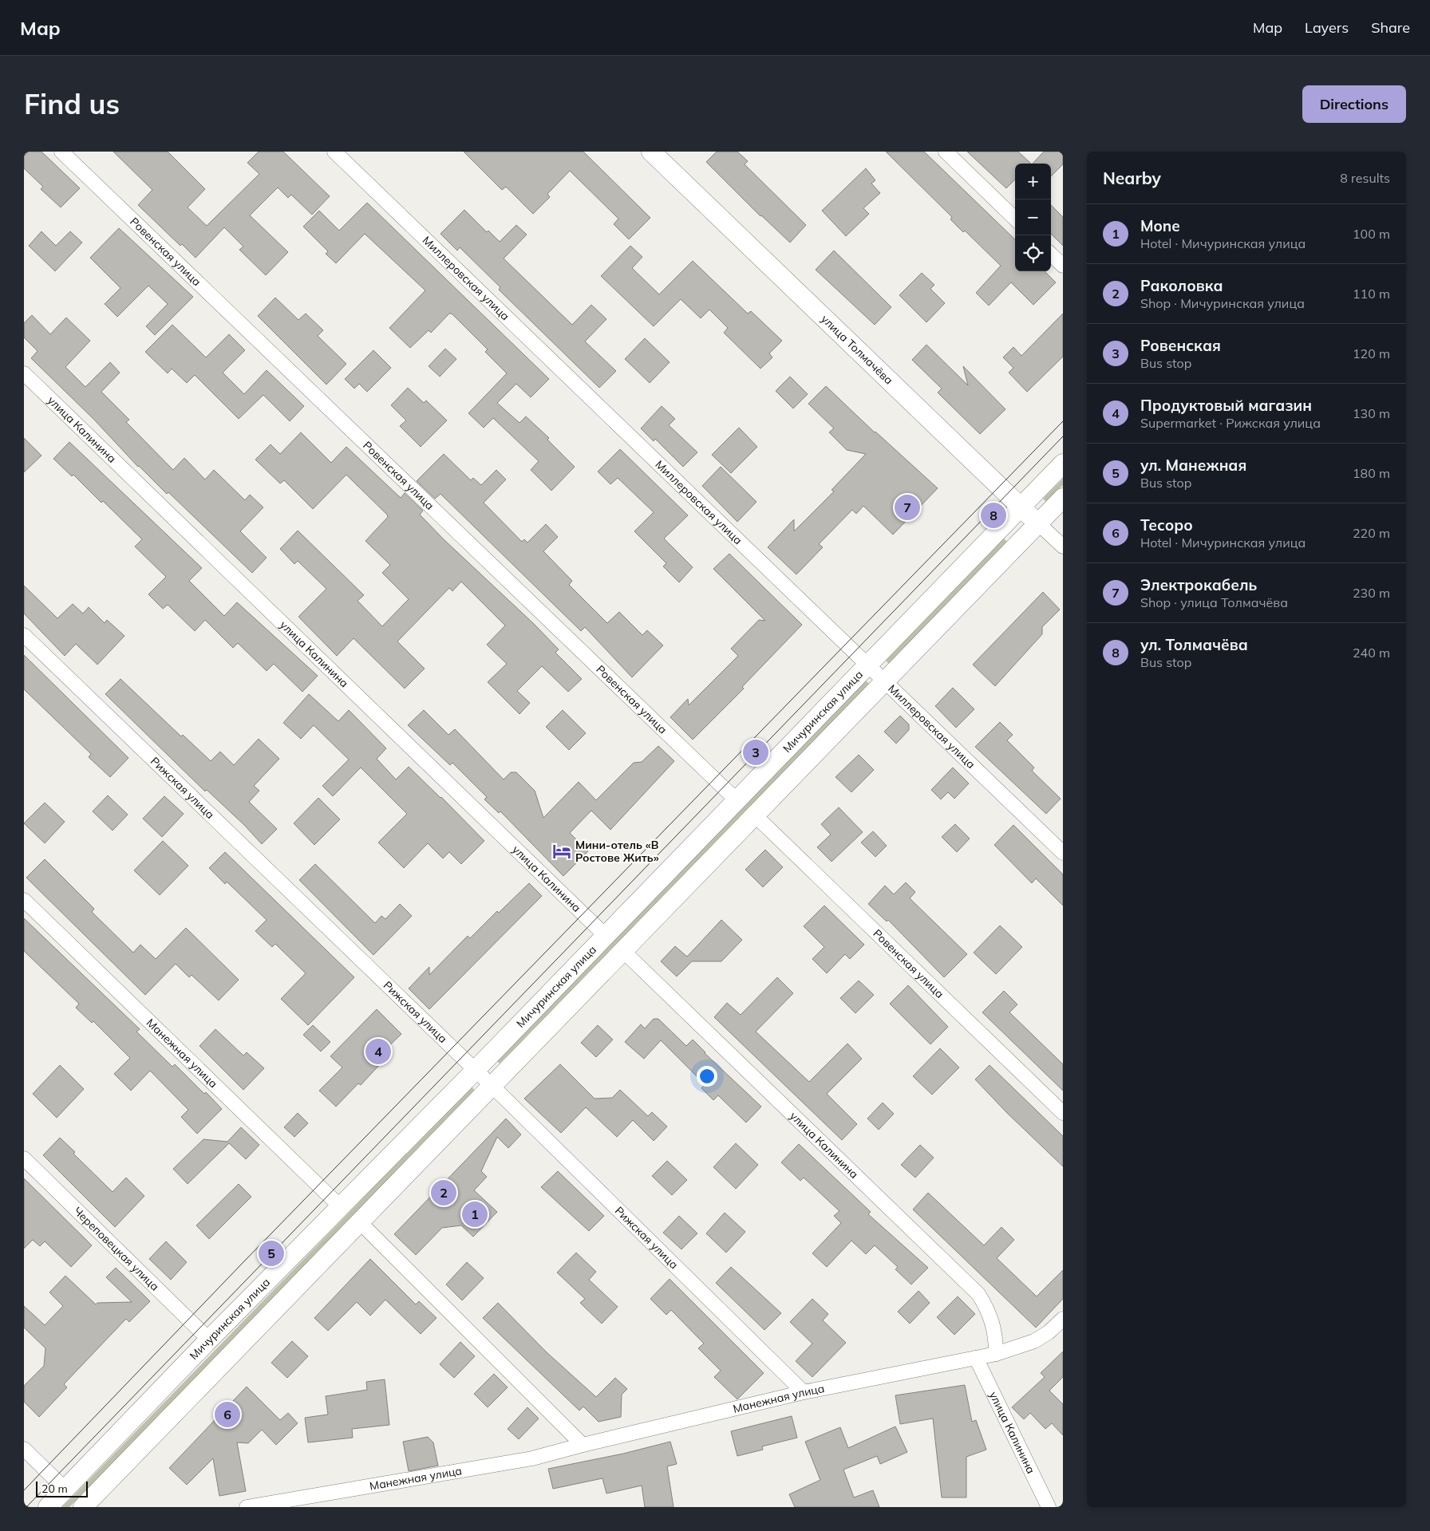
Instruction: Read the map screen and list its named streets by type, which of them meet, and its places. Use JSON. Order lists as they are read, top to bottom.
{
  "streets": {
    "main road": ["улица Толмачёва", "Мичуринская улица"],
    "street": [
      "Ровенская улица",
      "Миллеровская улица",
      "улица Калинина",
      "Рижская улица",
      "Манежная улица",
      "Череповецкая улица"
    ]
  },
  "crossings": [
    ["Ровенская улица", "Мичуринская улица"],
    ["Миллеровская улица", "Мичуринская улица"],
    ["улица Толмачёва", "Мичуринская улица"],
    ["улица Калинина", "Мичуринская улица"],
    ["улица Калинина", "Манежная улица"],
    ["Мичуринская улица", "Рижская улица"],
    ["Мичуринская улица", "Манежная улица"],
    ["Мичуринская улица", "Череповецкая улица"],
    ["Рижская улица", "Манежная улица"]
  ],
  "places": {
    "hotel": ["Мини-отель «В Ростове Жить»"]
  },
  "scale_bar": "20 m",
  "page": {
    "header": "Map",
    "nav": ["Map", "Layers", "Share"],
    "buttons": "Directions",
    "title": "Find us",
    "heading": ["Nearby", "8 results"],
    "map_buttons": ["+", "−"],
    "list": [
      {
        "mark": "1",
        "name": "Mone",
        "note": "Hotel · Мичуринская улица",
        "value": "100 m"
      },
      {
        "mark": "2",
        "name": "Раколовка",
        "note": "Shop · Мичуринская улица",
        "value": "110 m"
      },
      {
        "mark": "3",
        "name": "Ровенская",
        "note": "Bus stop",
        "value": "120 m"
      },
      {
        "mark": "4",
        "name": "Продуктовый магазин",
        "note": "Supermarket · Рижская улица",
        "value": "130 m"
      },
      {
        "mark": "5",
        "name": "ул. Манежная",
        "note": "Bus stop",
        "value": "180 m"
      },
      {
        "mark": "6",
        "name": "Тесоро",
        "note": "Hotel · Мичуринская улица",
        "value": "220 m"
      },
      {
        "mark": "7",
        "name": "Электрокабель",
        "note": "Shop · улица Толмачёва",
        "value": "230 m"
      },
      {
        "mark": "8",
        "name": "ул. Толмачёва",
        "note": "Bus stop",
        "value": "240 m"
      }
    ],
    "pins": [
      "7",
      "8",
      "3",
      "4",
      "2",
      "1",
      "5",
      "6"
    ],
    "scale": "20 m"
  }
}
